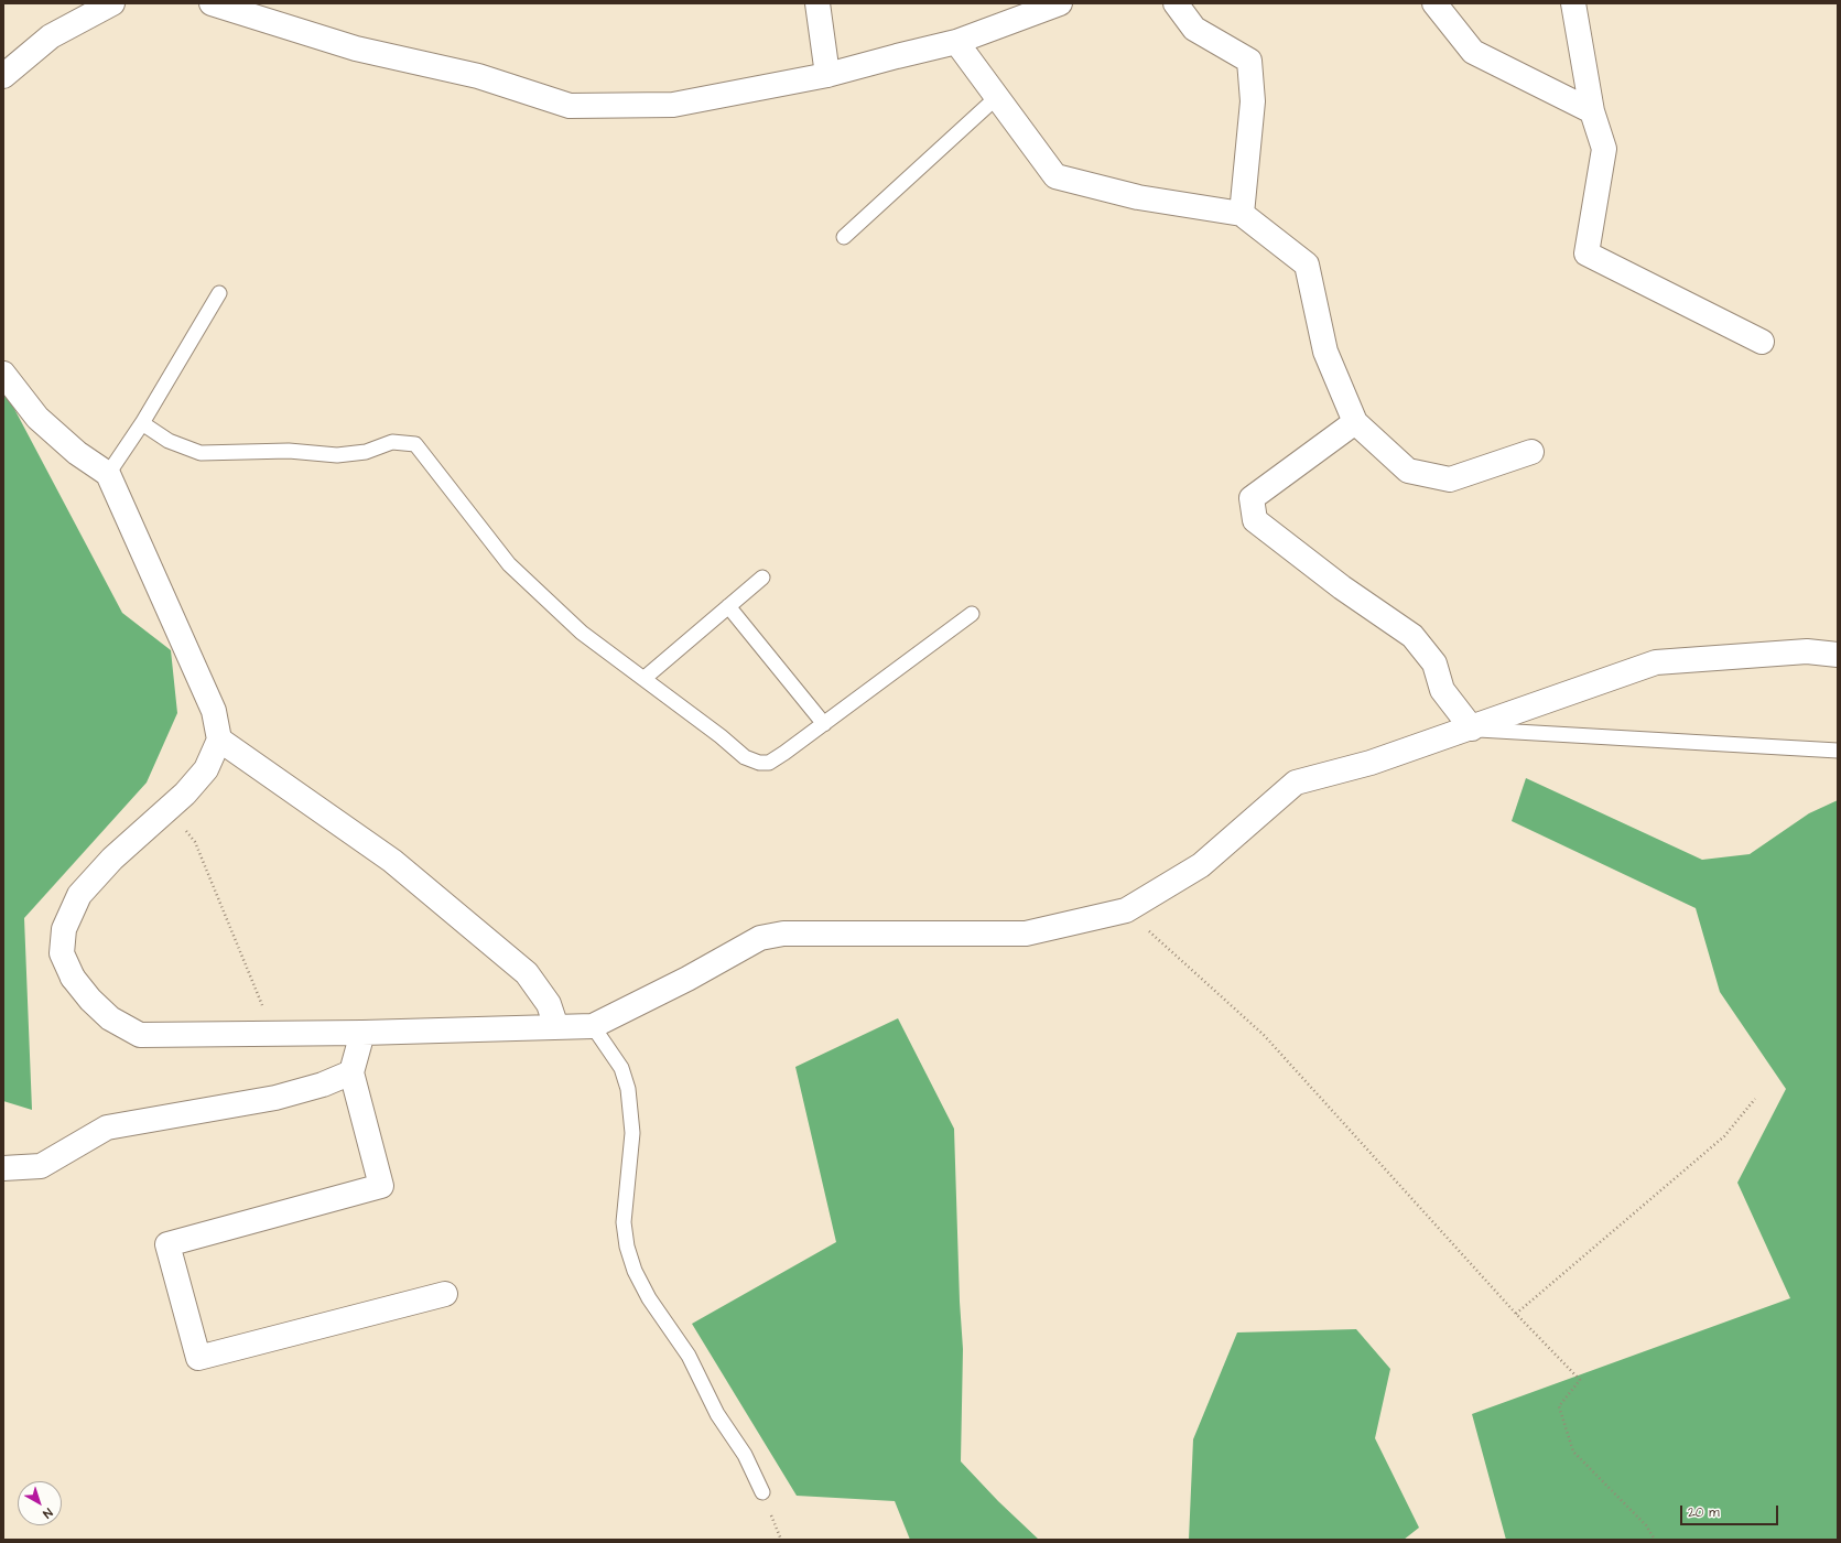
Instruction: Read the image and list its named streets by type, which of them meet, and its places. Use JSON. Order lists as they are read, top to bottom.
{
  "scale_bar": "20 m",
  "north": "bottom right"
}
